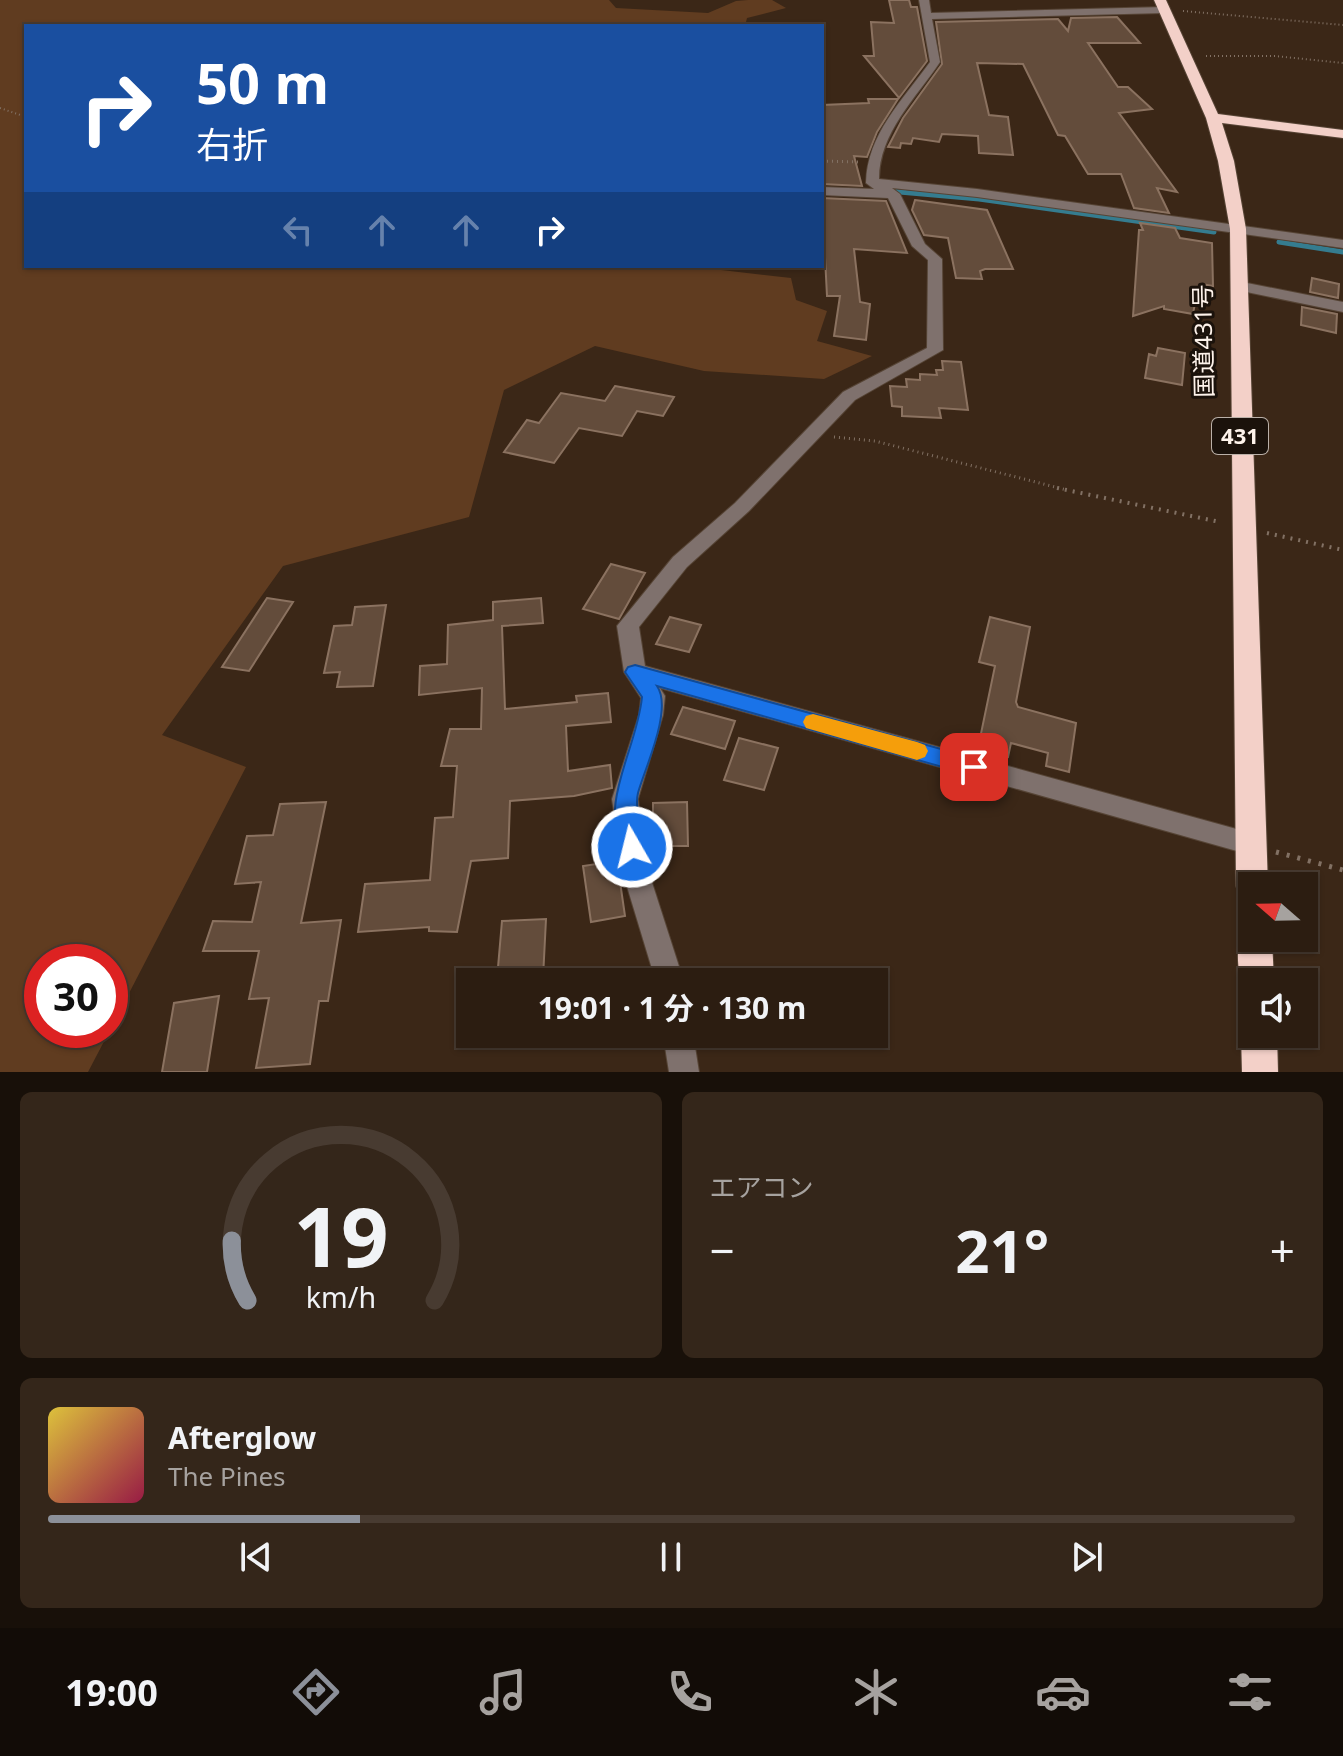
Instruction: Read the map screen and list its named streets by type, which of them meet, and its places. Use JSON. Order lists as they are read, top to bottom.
{
  "streets": {
    "highway": ["国道431号", "431"]
  },
  "north": "left",
  "page": {
    "turn": ["50 m", "右折"],
    "limit": "30",
    "trip": "19:01 · 1 分 · 130 m",
    "tile": "エアコン",
    "heat": ["−", "21°", "+"],
    "song": ["Afterglow", "The Pines"],
    "tabs": "19:00",
    "gauge": ["19", "km/h"]
  }
}
